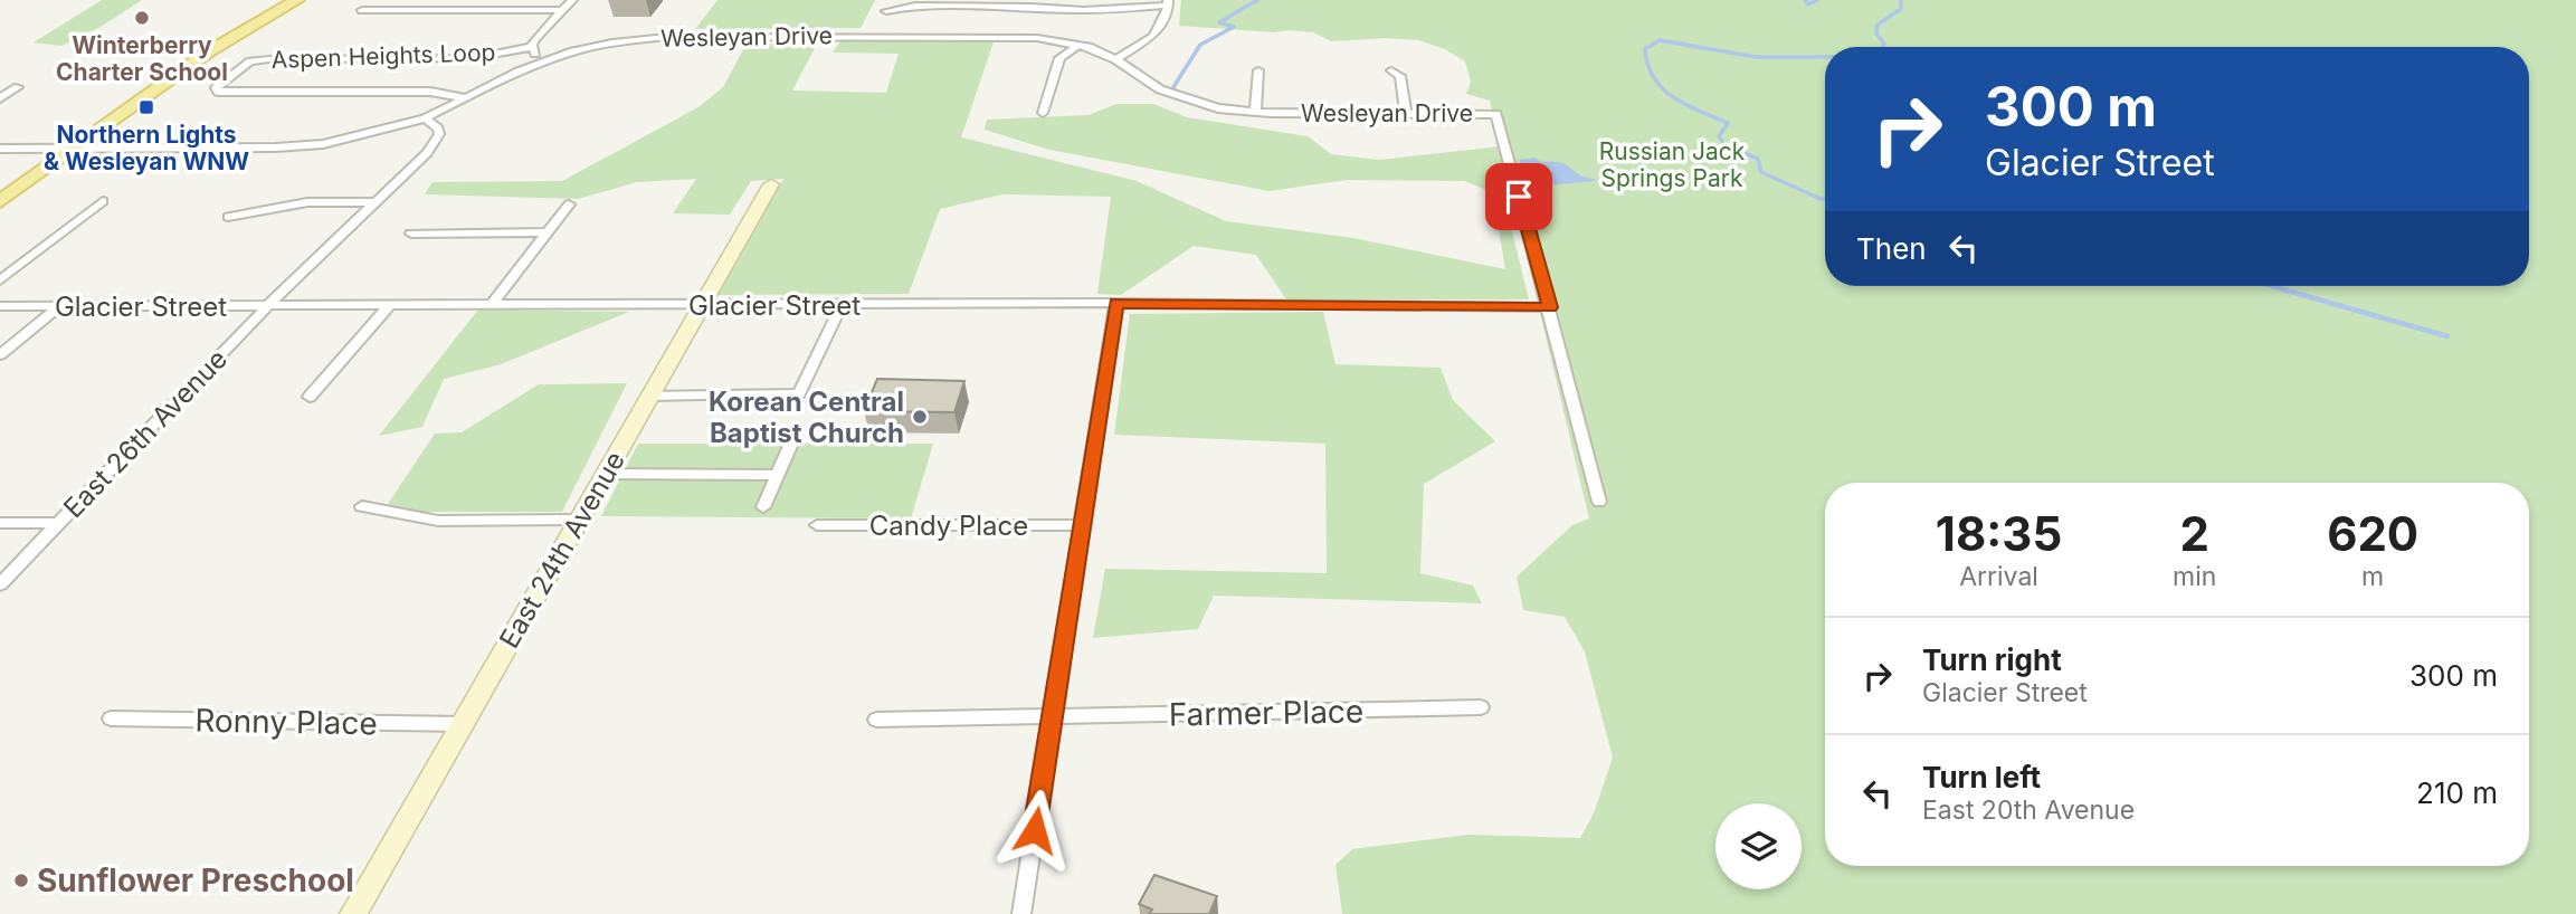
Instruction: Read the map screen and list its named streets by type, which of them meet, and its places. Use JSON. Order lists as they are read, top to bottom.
{
  "streets": {
    "street": [
      "Wesleyan Drive",
      "Aspen Heights Loop",
      "Glacier Street",
      "East 26th Avenue",
      "Candy Place",
      "East 24th Avenue",
      "Farmer Place",
      "Ronny Place"
    ]
  },
  "crossings": [
    ["Wesleyan Drive", "Aspen Heights Loop"],
    ["Wesleyan Drive", "East 26th Avenue"],
    ["Glacier Street", "East 26th Avenue"],
    ["Glacier Street", "East 24th Avenue"],
    ["East 24th Avenue", "Ronny Place"]
  ],
  "parks": ["Russian Jack Springs Park"],
  "places": {
    "other": ["Winterberry Charter School", "Korean Central Baptist Church", "Sunflower Preschool"],
    "transit": ["Northern Lights & Wesleyan WNW"]
  },
  "page": {
    "turn": ["300 m", "Glacier Street"],
    "then": "Then",
    "eta": [
      "18:35",
      "Arrival",
      "2",
      "min",
      "620",
      "m"
    ],
    "list": [
      {
        "name": "Turn right",
        "note": "Glacier Street",
        "value": "300 m"
      },
      {
        "name": "Turn left",
        "note": "East 20th Avenue",
        "value": "210 m"
      }
    ]
  }
}
